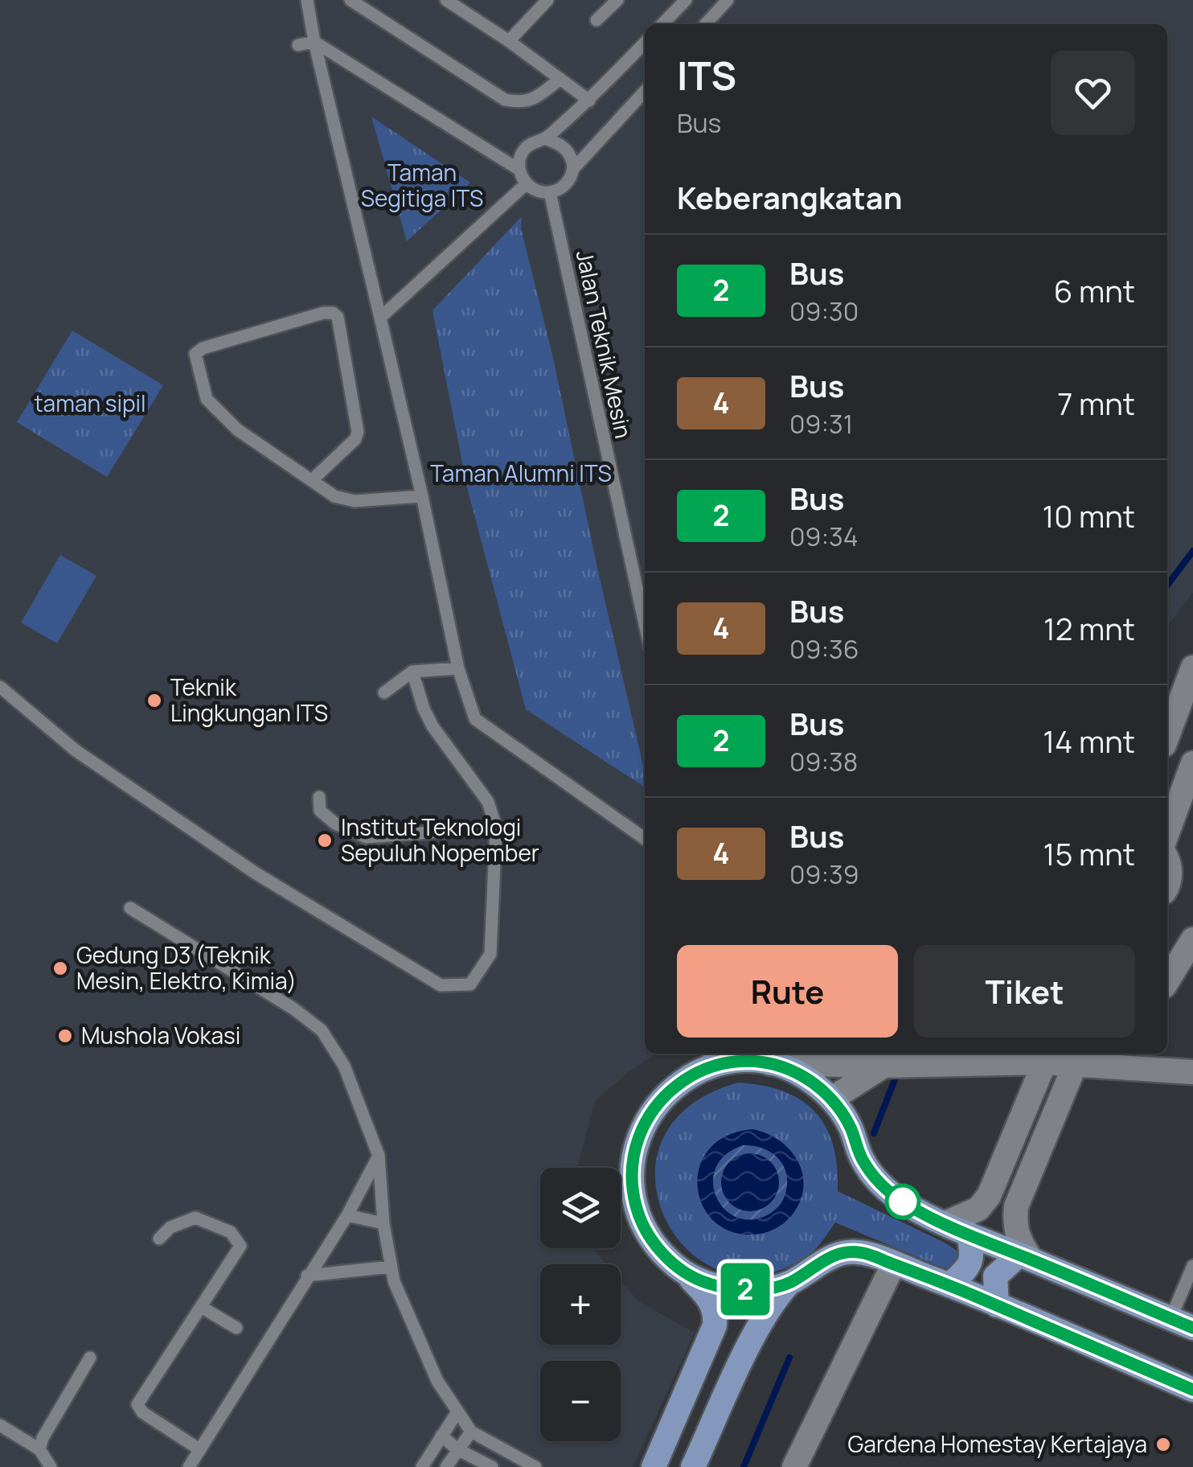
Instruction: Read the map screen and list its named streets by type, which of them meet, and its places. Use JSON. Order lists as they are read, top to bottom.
{
  "streets": {
    "lane": ["Jalan Teknik Mesin"]
  },
  "parks": ["Taman Segitiga ITS", "taman sipil", "Taman Alumni ITS"],
  "places": [
    "Teknik Lingkungan ITS",
    "Institut Teknologi Sepuluh Nopember",
    "Gedung D3 (Teknik Mesin, Elektro, Kimia)",
    "Mushola Vokasi",
    "Gardena Homestay Kertajaya"
  ],
  "lines": ["bus line 2"],
  "page": {
    "on_map": "2",
    "heading": [
      ["ITS", "Bus"],
      "Keberangkatan"
    ],
    "list": [
      {
        "mark": "2",
        "name": "Bus",
        "note": "09:30",
        "value": "6 mnt"
      },
      {
        "mark": "4",
        "name": "Bus",
        "note": "09:31",
        "value": "7 mnt"
      },
      {
        "mark": "2",
        "name": "Bus",
        "note": "09:34",
        "value": "10 mnt"
      },
      {
        "mark": "4",
        "name": "Bus",
        "note": "09:36",
        "value": "12 mnt"
      },
      {
        "mark": "2",
        "name": "Bus",
        "note": "09:38",
        "value": "14 mnt"
      },
      {
        "mark": "4",
        "name": "Bus",
        "note": "09:39",
        "value": "15 mnt"
      }
    ],
    "buttons": ["Rute", "Tiket"],
    "map_buttons": ["+", "−"]
  }
}
